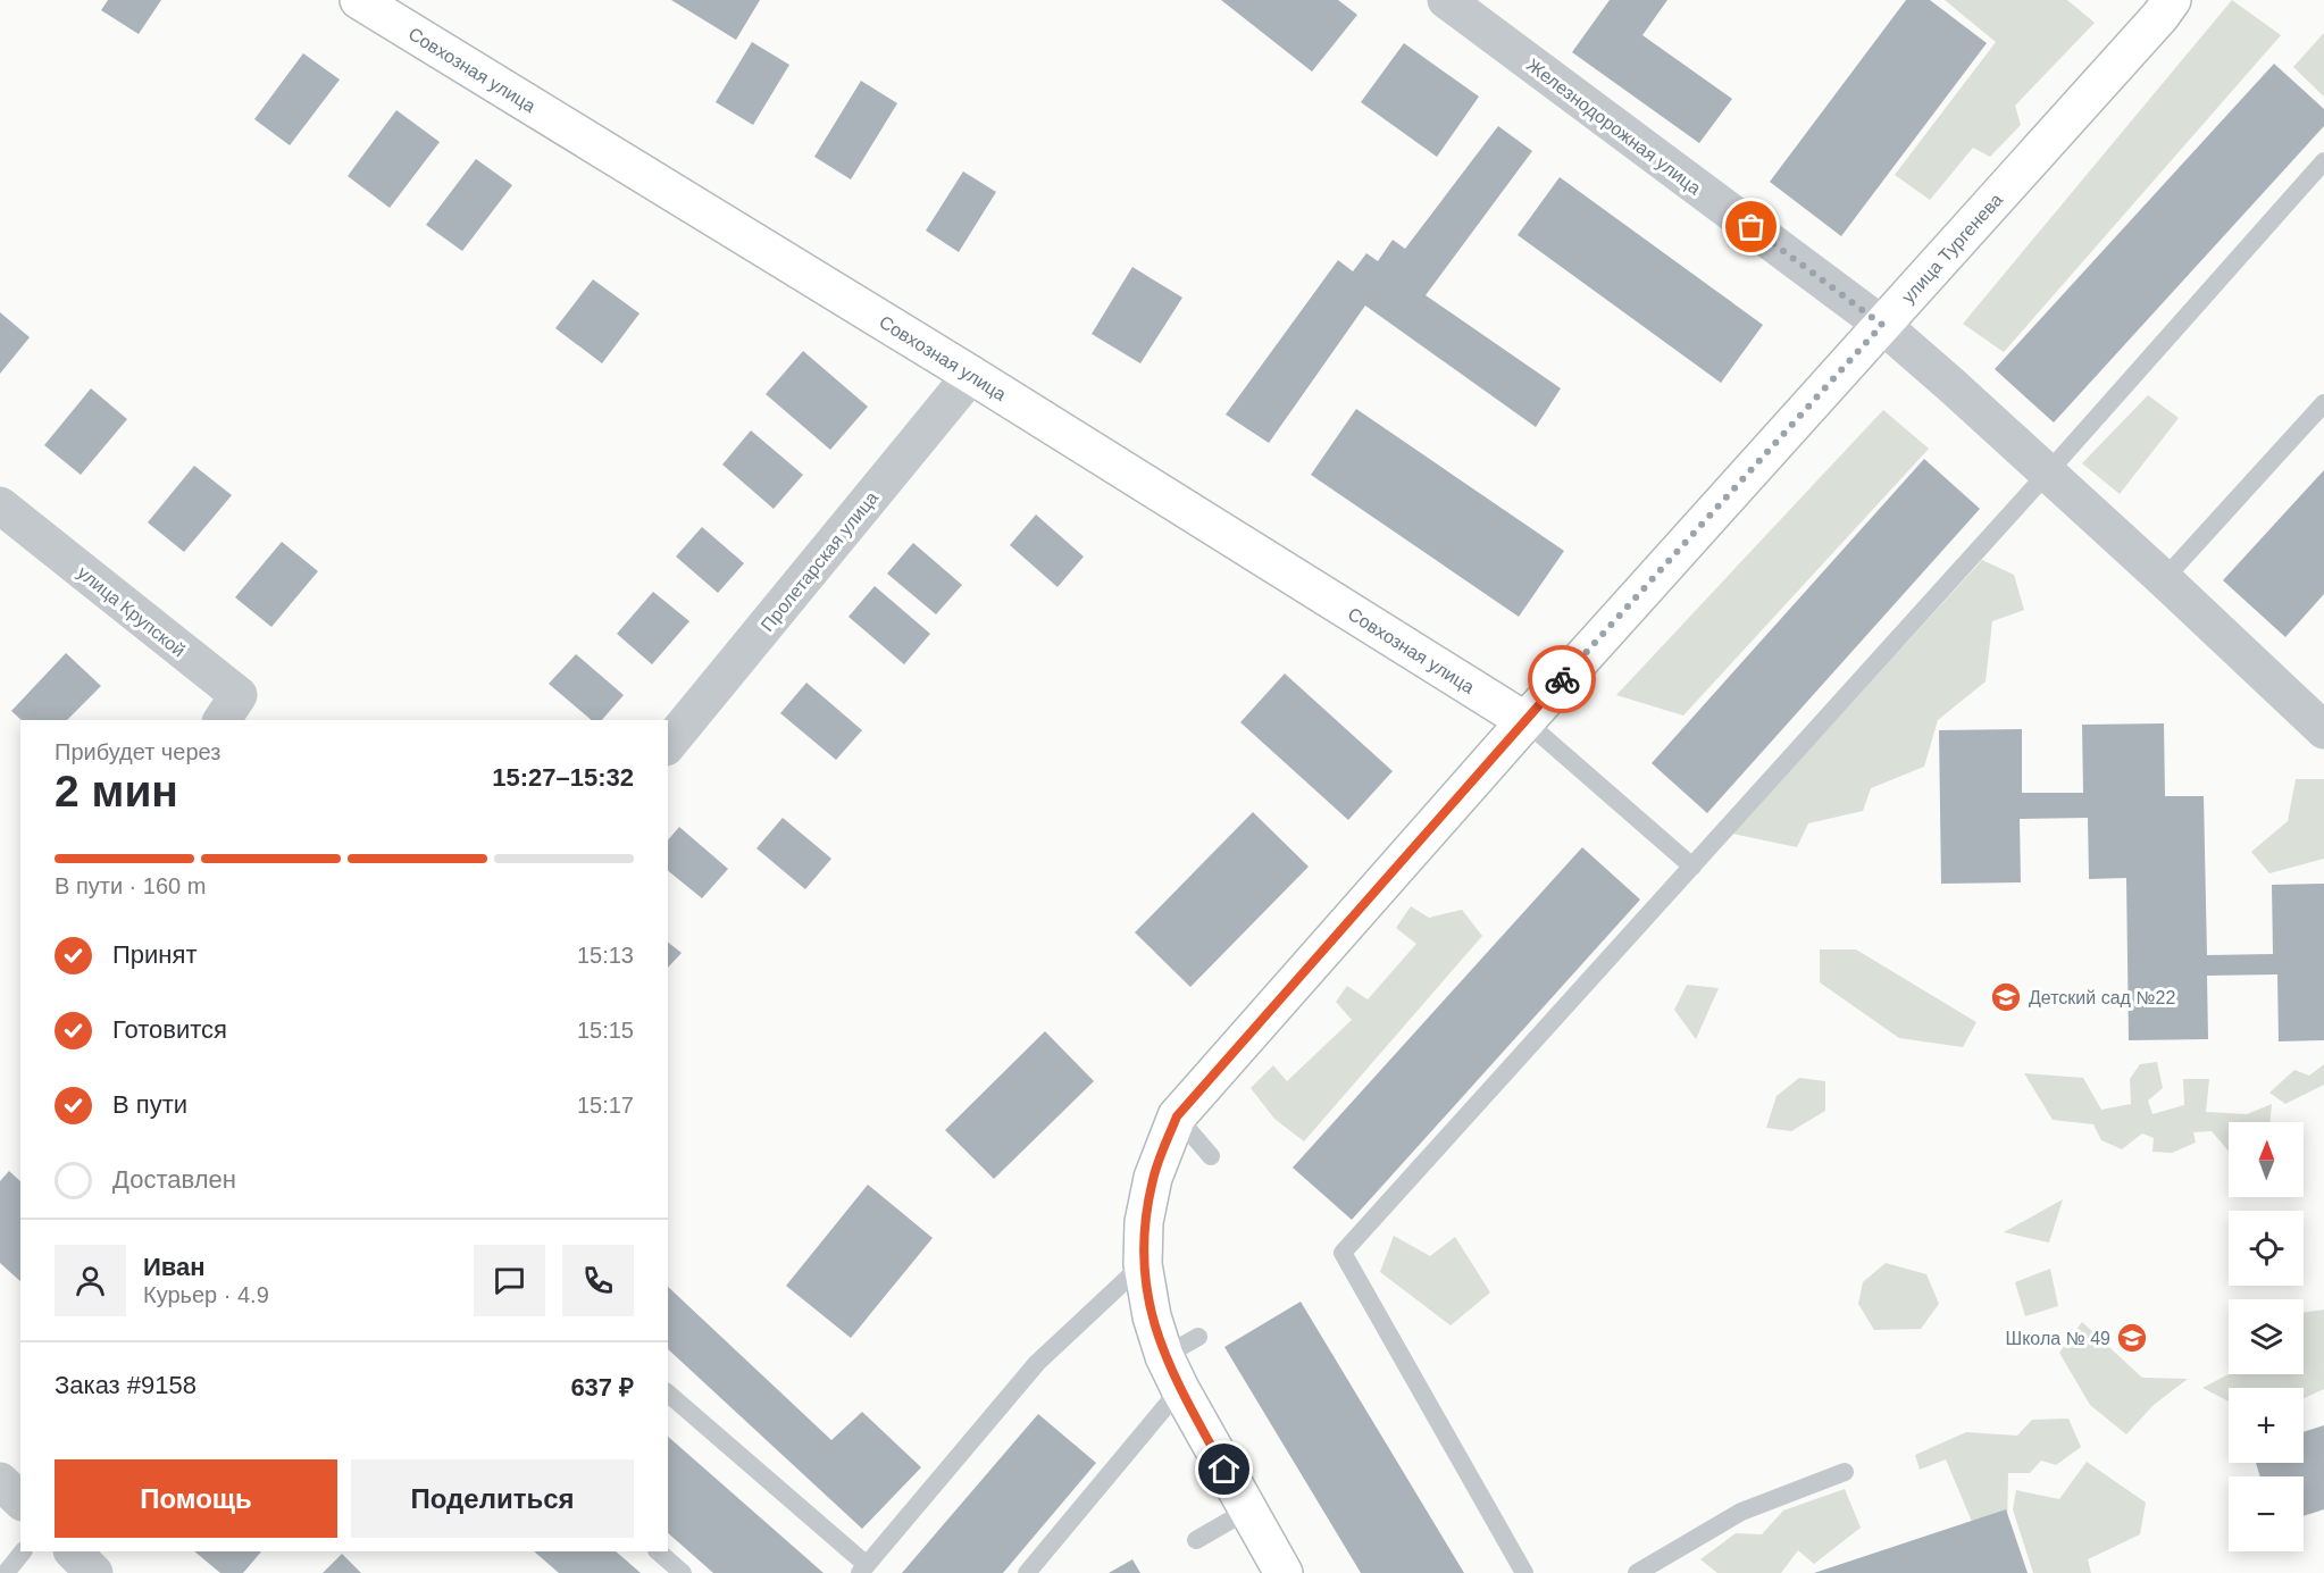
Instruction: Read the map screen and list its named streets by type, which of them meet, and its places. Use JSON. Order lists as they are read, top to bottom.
{
  "streets": {
    "street": [
      "Совхозная улица",
      "Железнодорожная улица",
      "улица Тургенева",
      "Пролетарская улица",
      "улица Крупской"
    ]
  },
  "crossings": [
    ["Совхозная улица", "улица Тургенева"],
    ["Совхозная улица", "Пролетарская улица"],
    ["Железнодорожная улица", "улица Тургенева"]
  ],
  "places": {
    "school or university": ["Детский сад №22", "Школа № 49"]
  },
  "north": "top",
  "page": {
    "heading": ["2 мин", "Прибудет через", "15:27–15:32"],
    "panel": [
      "Иван",
      "Курьер · 4.9",
      "Заказ #9158",
      "637 ₽"
    ],
    "bar": "В пути · 160 m",
    "list": [
      ["Принят", "15:13"],
      ["Готовится", "15:15"],
      ["В пути", "15:17"],
      "Доставлен"
    ],
    "map_buttons": ["+", "−"],
    "buttons": ["Помощь", "Поделиться"]
  }
}
